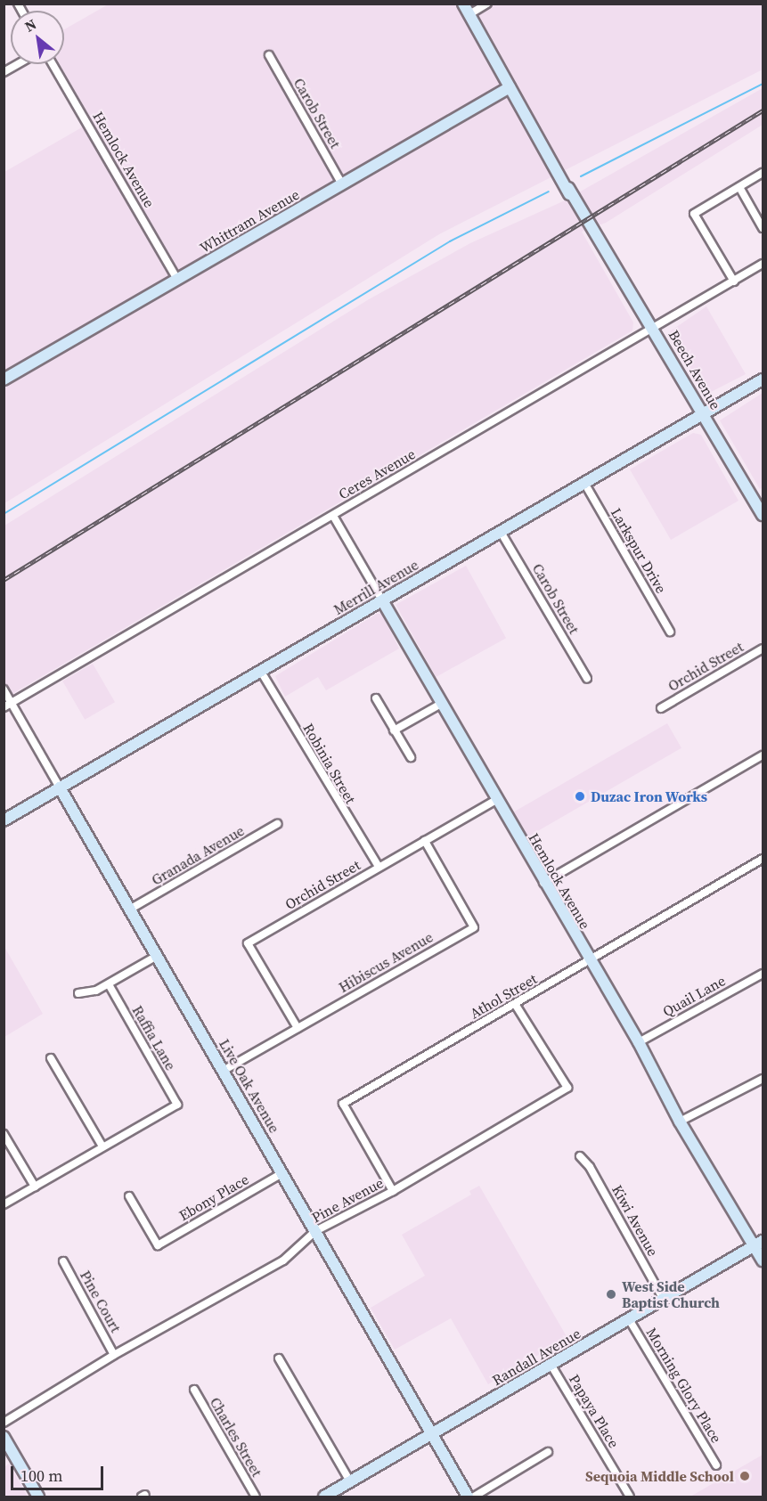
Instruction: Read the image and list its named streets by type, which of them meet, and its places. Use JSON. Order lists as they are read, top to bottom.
{
  "streets": {
    "street": [
      "Carob Street",
      "Hemlock Avenue",
      "Whittram Avenue",
      "Beech Avenue",
      "Ceres Avenue",
      "Larkspur Drive",
      "Merrill Avenue",
      "Orchid Street",
      "Robinia Street",
      "Granada Avenue",
      "Hibiscus Avenue",
      "Athol Street",
      "Quail Lane",
      "Raffia Lane",
      "Live Oak Avenue",
      "Ebony Place",
      "Pine Avenue",
      "Kiwi Avenue",
      "Pine Court",
      "Randall Avenue",
      "Morning Glory Place",
      "Papaya Place",
      "Charles Street"
    ]
  },
  "crossings": [
    ["Carob Street", "Whittram Avenue"],
    ["Carob Street", "Merrill Avenue"],
    ["Hemlock Avenue", "Whittram Avenue"],
    ["Hemlock Avenue", "Ceres Avenue"],
    ["Hemlock Avenue", "Merrill Avenue"],
    ["Hemlock Avenue", "Orchid Street"],
    ["Hemlock Avenue", "Athol Street"],
    ["Hemlock Avenue", "Quail Lane"],
    ["Hemlock Avenue", "Randall Avenue"],
    ["Whittram Avenue", "Beech Avenue"],
    ["Beech Avenue", "Ceres Avenue"],
    ["Beech Avenue", "Merrill Avenue"],
    ["Ceres Avenue", "Live Oak Avenue"],
    ["Larkspur Drive", "Merrill Avenue"],
    ["Merrill Avenue", "Robinia Street"],
    ["Merrill Avenue", "Live Oak Avenue"],
    ["Orchid Street", "Robinia Street"],
    ["Orchid Street", "Hibiscus Avenue"],
    ["Granada Avenue", "Live Oak Avenue"],
    ["Hibiscus Avenue", "Live Oak Avenue"],
    ["Athol Street", "Pine Avenue"],
    ["Live Oak Avenue", "Ebony Place"],
    ["Live Oak Avenue", "Pine Avenue"],
    ["Live Oak Avenue", "Randall Avenue"],
    ["Pine Avenue", "Pine Court"],
    ["Kiwi Avenue", "Randall Avenue"],
    ["Randall Avenue", "Morning Glory Place"],
    ["Randall Avenue", "Papaya Place"]
  ],
  "places": ["Duzac Iron Works", "West Side Baptist Church", "Sequoia Middle School"],
  "scale_bar": "100 m",
  "north": "top left"
}
